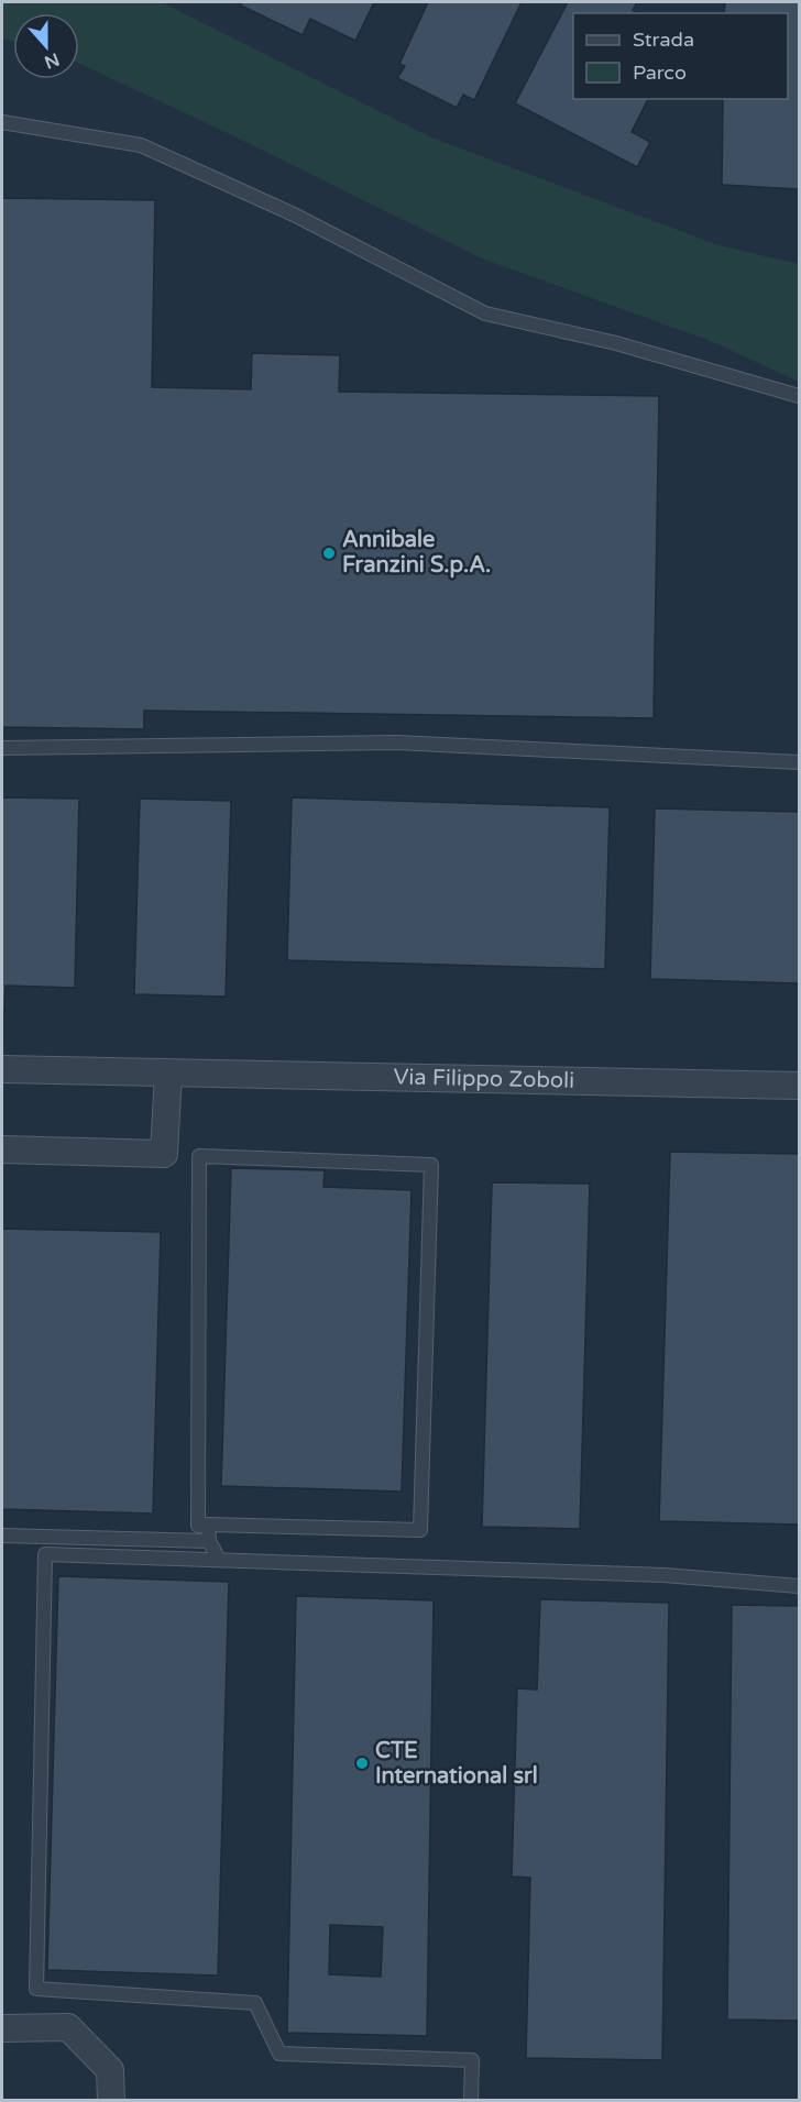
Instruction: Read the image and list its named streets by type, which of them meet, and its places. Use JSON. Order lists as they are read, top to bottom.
{
  "streets": {
    "street": ["Via Filippo Zoboli"]
  },
  "places": ["Annibale Franzini S.p.A.", "CTE International srl"],
  "legend": ["Strada", "Parco"],
  "north": "bottom"
}
